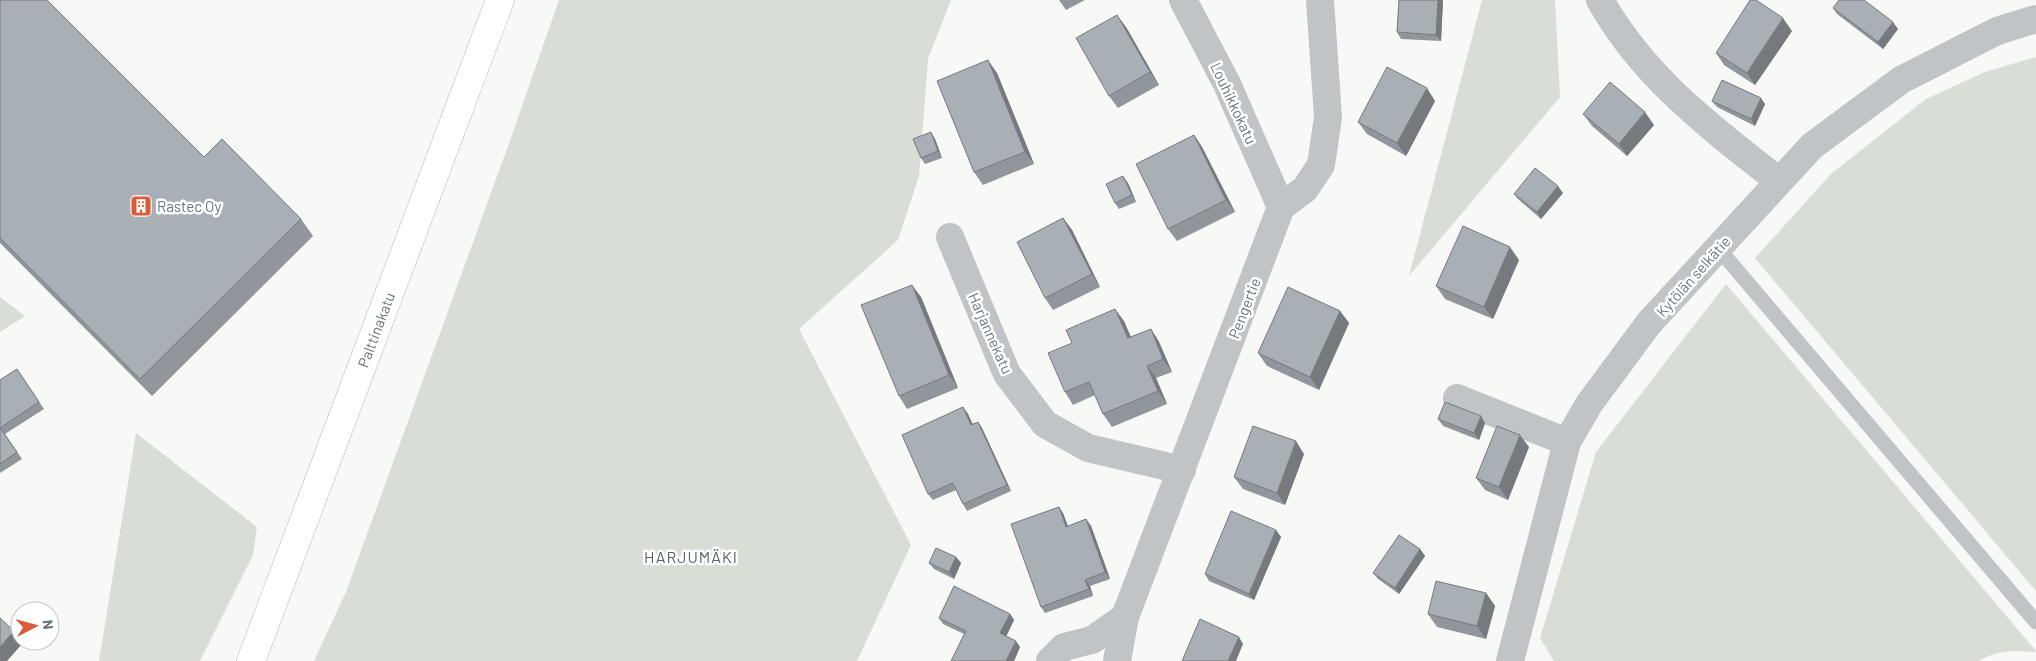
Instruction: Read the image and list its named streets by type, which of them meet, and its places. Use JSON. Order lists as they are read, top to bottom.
{
  "streets": {
    "street": [
      "Louhikkokatu",
      "Kytölän selkätie",
      "Pengertie",
      "Palttinakatu",
      "Harjannekatu"
    ]
  },
  "crossings": [
    ["Louhikkokatu", "Pengertie"],
    ["Pengertie", "Harjannekatu"]
  ],
  "districts": ["HARJUMÄKI"],
  "places": {
    "building": ["Rastec Oy"]
  },
  "north": "right"
}
